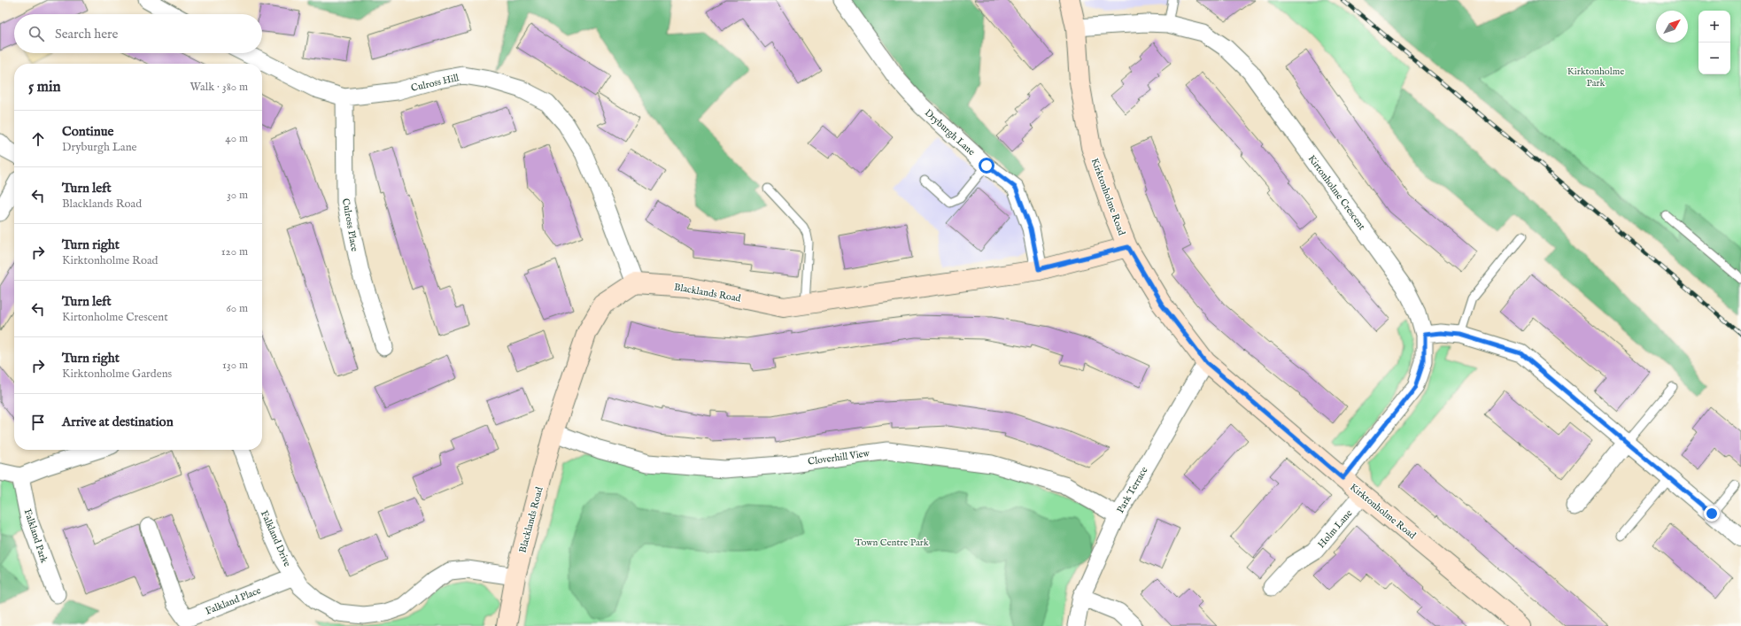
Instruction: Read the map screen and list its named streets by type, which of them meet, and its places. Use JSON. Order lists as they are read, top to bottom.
{
  "streets": {
    "street": [
      "Culross Hill",
      "Dryburgh Lane",
      "Kirtonholme Crescent",
      "Kirktonholme Road",
      "Culross Place",
      "Blacklands Road",
      "Cloverhill View",
      "Park Terrace",
      "Holm Lane",
      "Falkland Park",
      "Falkland Drive",
      "Falkland Place"
    ]
  },
  "crossings": [
    ["Culross Hill", "Culross Place"],
    ["Culross Hill", "Blacklands Road"],
    ["Dryburgh Lane", "Blacklands Road"],
    ["Kirtonholme Crescent", "Kirktonholme Road"],
    ["Kirktonholme Road", "Blacklands Road"],
    ["Kirktonholme Road", "Park Terrace"],
    ["Kirktonholme Road", "Holm Lane"],
    ["Blacklands Road", "Cloverhill View"],
    ["Blacklands Road", "Falkland Drive"],
    ["Cloverhill View", "Park Terrace"],
    ["Falkland Drive", "Falkland Place"]
  ],
  "parks": ["Kirktonholme Park", "Town Centre Park"],
  "north": "top right",
  "page": {
    "map_buttons": ["+", "−"],
    "search": "Search here",
    "heading": ["5 min", "Walk · 380 m"],
    "list": [
      ["Continue", "Dryburgh Lane", "40 m"],
      ["Turn left", "Blacklands Road", "30 m"],
      ["Turn right", "Kirktonholme Road", "120 m"],
      ["Turn left", "Kirtonholme Crescent", "60 m"],
      ["Turn right", "Kirktonholme Gardens", "130 m"],
      "Arrive at destination"
    ]
  }
}
